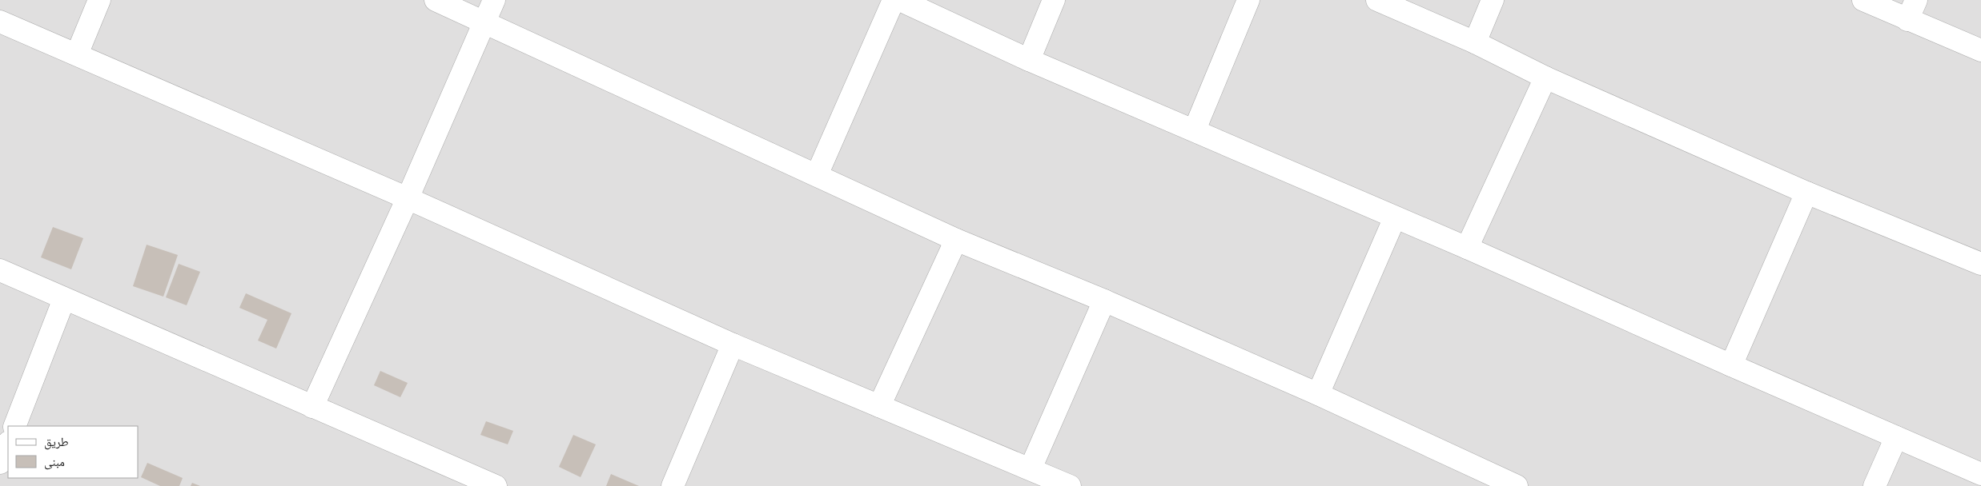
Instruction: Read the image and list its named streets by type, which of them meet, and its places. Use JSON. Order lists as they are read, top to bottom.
{
  "legend": ["طريق", "مبنى"]
}
